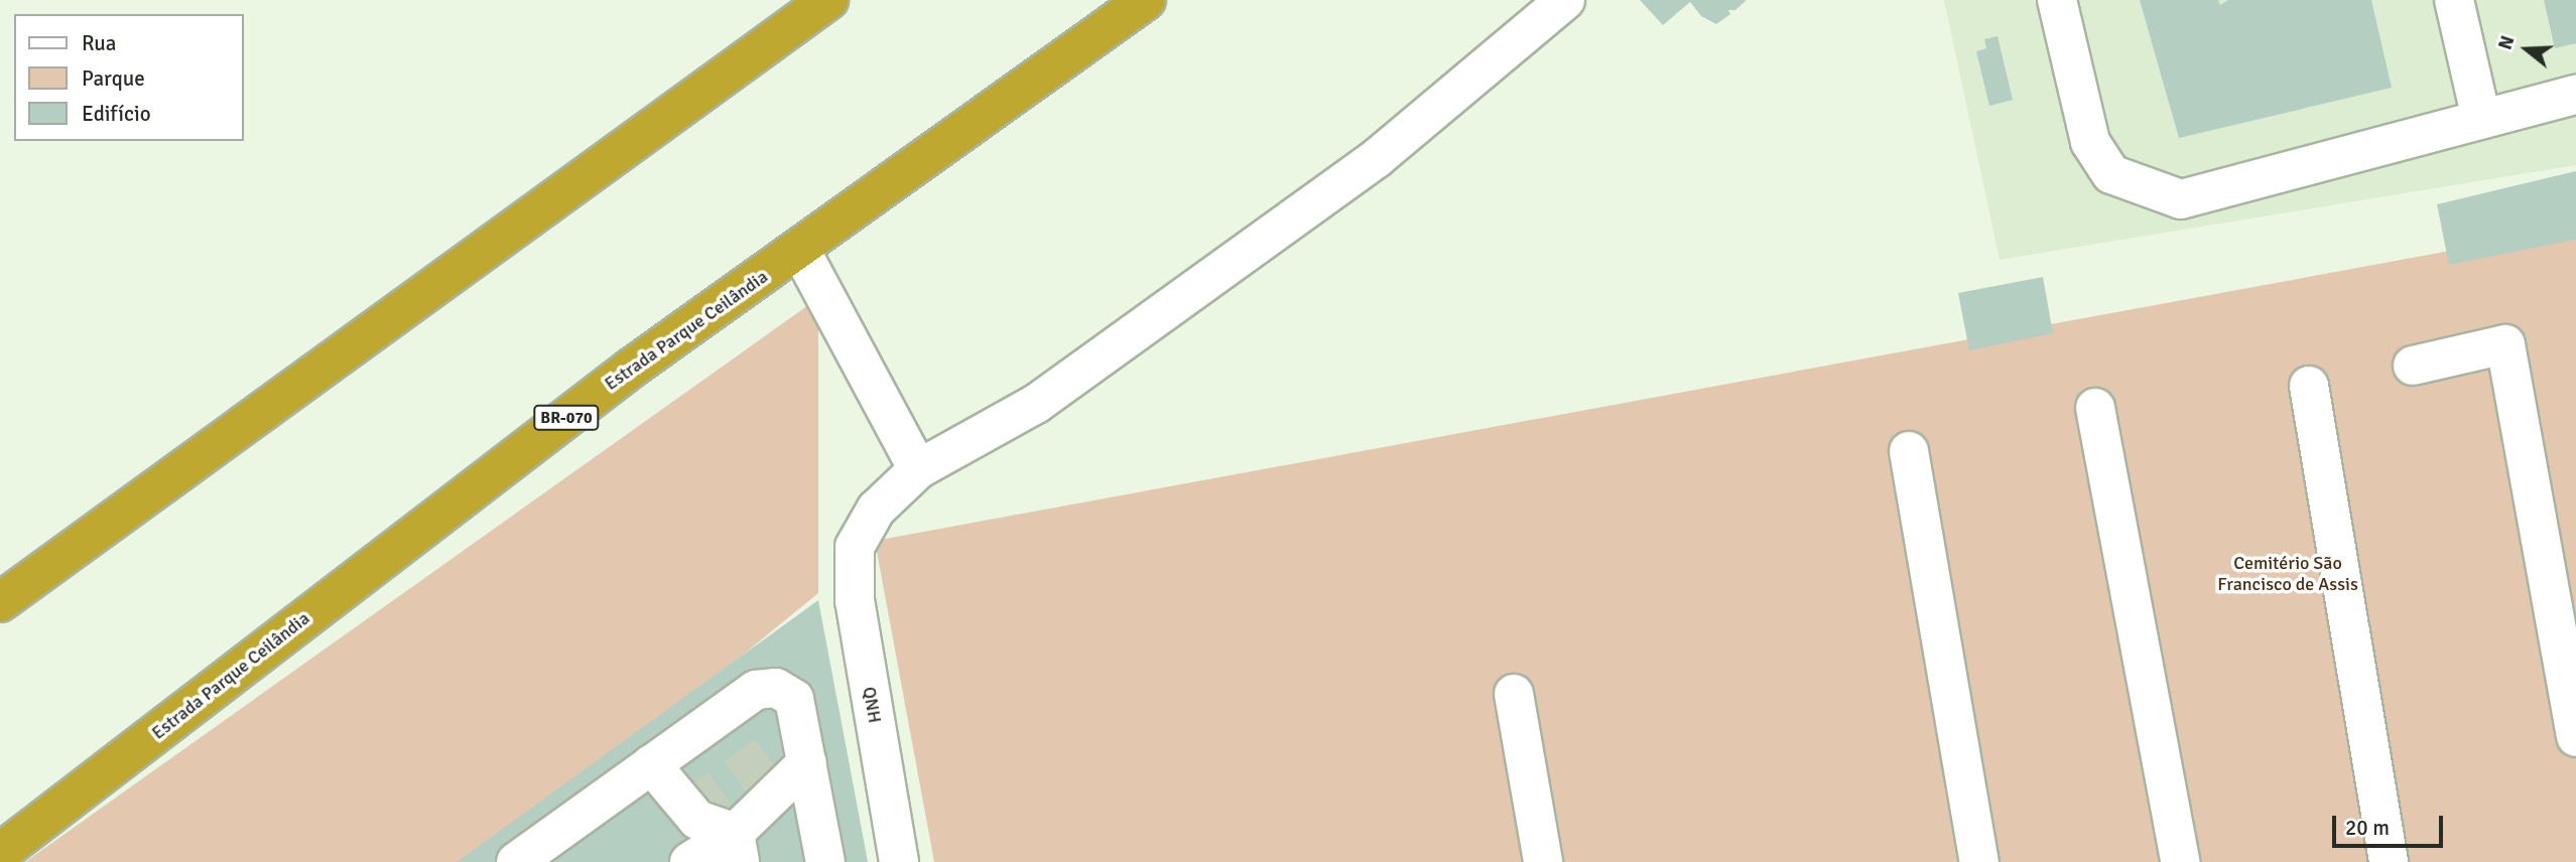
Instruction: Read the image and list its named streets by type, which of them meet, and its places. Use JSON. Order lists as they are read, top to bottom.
{
  "streets": {
    "highway": ["Estrada Parque Ceilândia", "BR-070"],
    "street": ["QNH"]
  },
  "parks": ["Cemitério São Francisco de Assis"],
  "legend": ["Rua", "Parque", "Edifício"],
  "scale_bar": "20 m",
  "north": "left"
}
